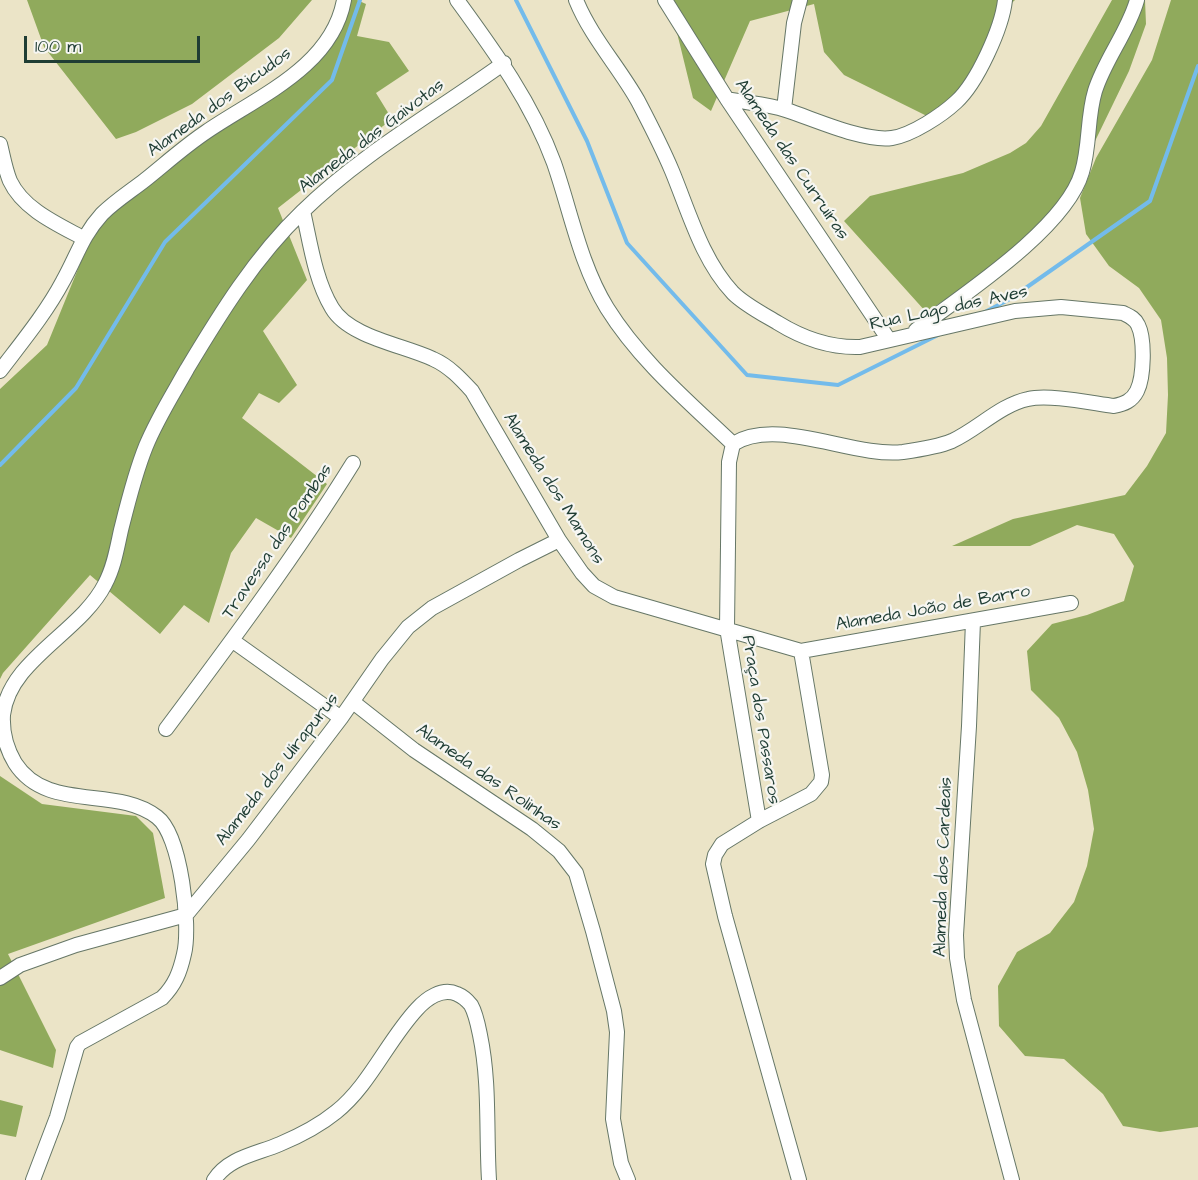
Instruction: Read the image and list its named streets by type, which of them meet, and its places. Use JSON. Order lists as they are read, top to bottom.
{
  "streets": {
    "street": [
      "Alameda dos Bicudos",
      "Alameda das Gaivotas",
      "Alameda das Curruíras",
      "Rua Lago das Aves",
      "Alameda dos Mamons",
      "Travessa das Pombas",
      "Alameda João de Barro",
      "Praça dos Passaros",
      "Alameda dos Uírapurus",
      "Alameda das Rolinhas",
      "Alameda dos Cardeais"
    ]
  },
  "crossings": [
    ["Alameda das Gaivotas", "Alameda dos Mamons"],
    ["Alameda das Gaivotas", "Alameda dos Uírapurus"],
    ["Alameda das Curruíras", "Rua Lago das Aves"],
    ["Alameda dos Mamons", "Praça dos Passaros"],
    ["Alameda dos Mamons", "Alameda dos Uírapurus"],
    ["Travessa das Pombas", "Alameda dos Uírapurus"],
    ["Alameda João de Barro", "Praça dos Passaros"],
    ["Alameda João de Barro", "Alameda dos Cardeais"],
    ["Alameda dos Uírapurus", "Alameda das Rolinhas"]
  ],
  "scale_bar": "100 m"
}
